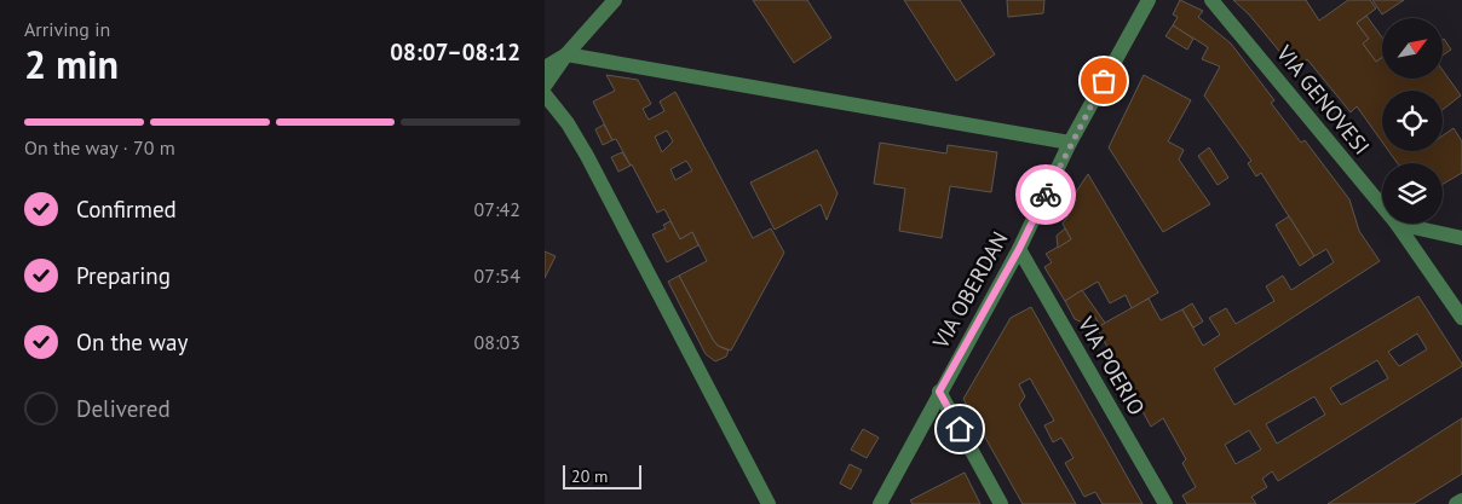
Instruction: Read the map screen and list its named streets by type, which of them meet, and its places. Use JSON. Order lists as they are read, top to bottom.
{
  "streets": {
    "street": ["VIA GENOVESI", "VIA OBERDAN", "VIA POERIO"]
  },
  "crossings": [
    ["VIA OBERDAN", "VIA POERIO"]
  ],
  "scale_bar": "20 m",
  "north": "top right",
  "page": {
    "heading": ["2 min", "Arriving in", "08:07–08:12"],
    "bar": "On the way · 70 m",
    "list": [
      ["Confirmed", "07:42"],
      ["Preparing", "07:54"],
      ["On the way", "08:03"],
      "Delivered"
    ],
    "scale": "20 m"
  }
}
